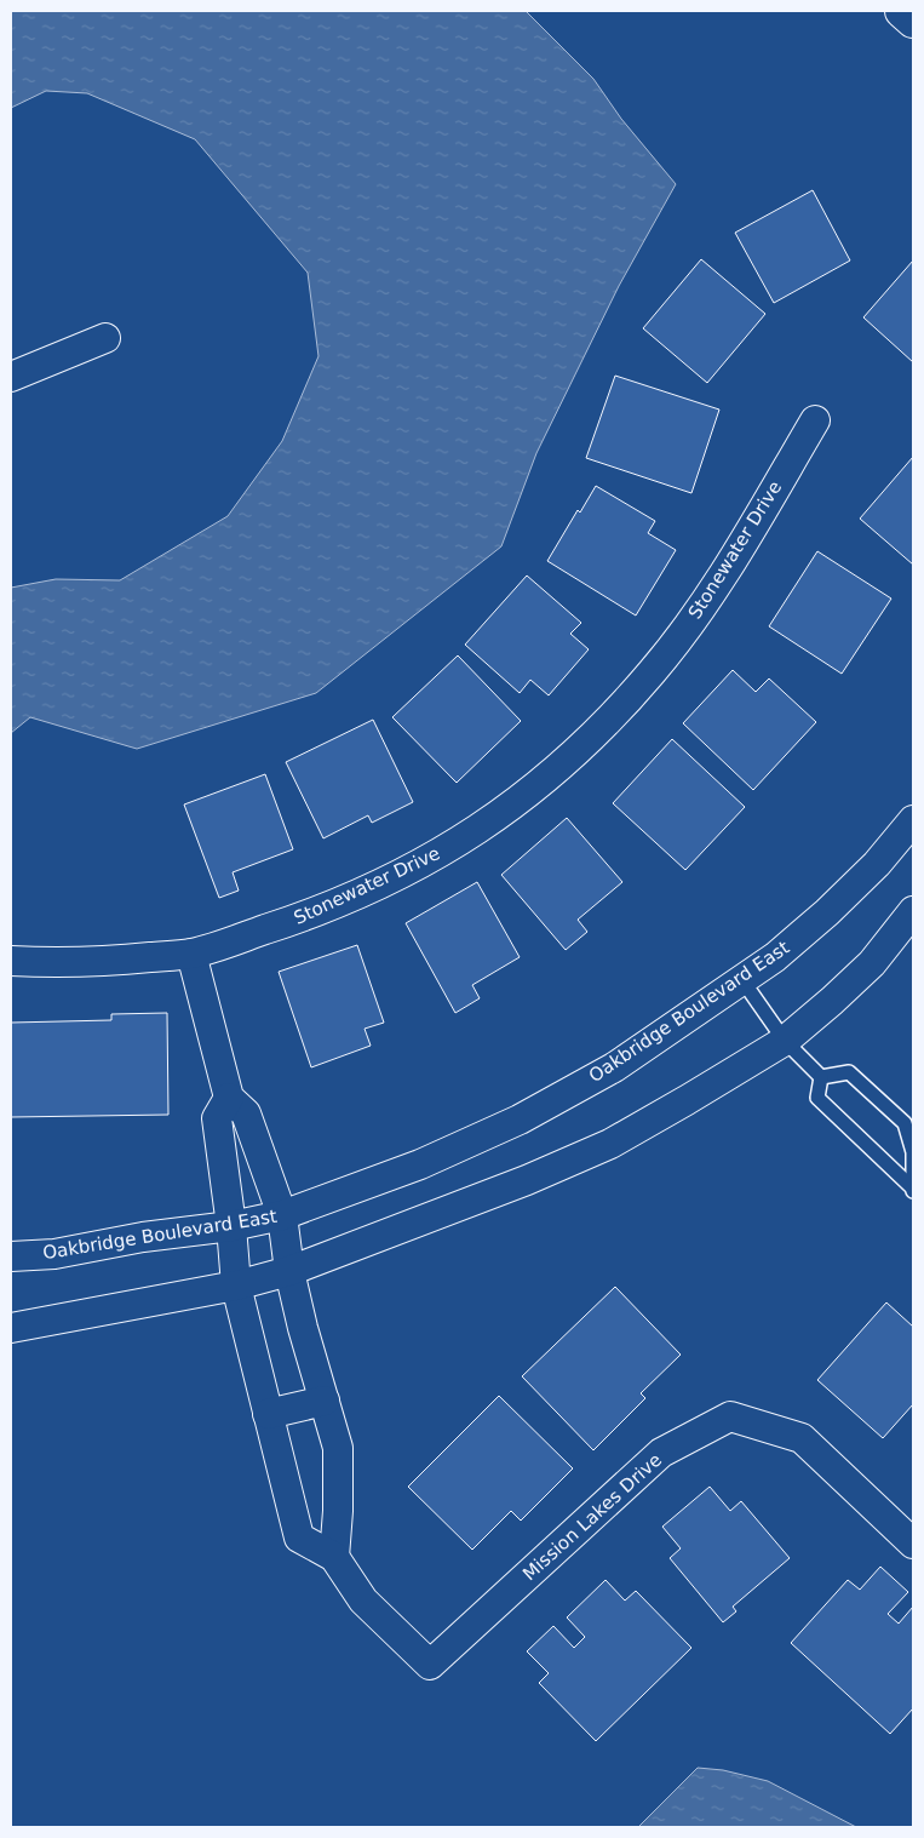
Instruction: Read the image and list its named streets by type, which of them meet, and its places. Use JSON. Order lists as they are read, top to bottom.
{
  "streets": {
    "street": ["Stonewater Drive", "Oakbridge Boulevard East", "Mission Lakes Drive"]
  },
  "crossings": [
    ["Oakbridge Boulevard East", "Mission Lakes Drive"]
  ]
}
